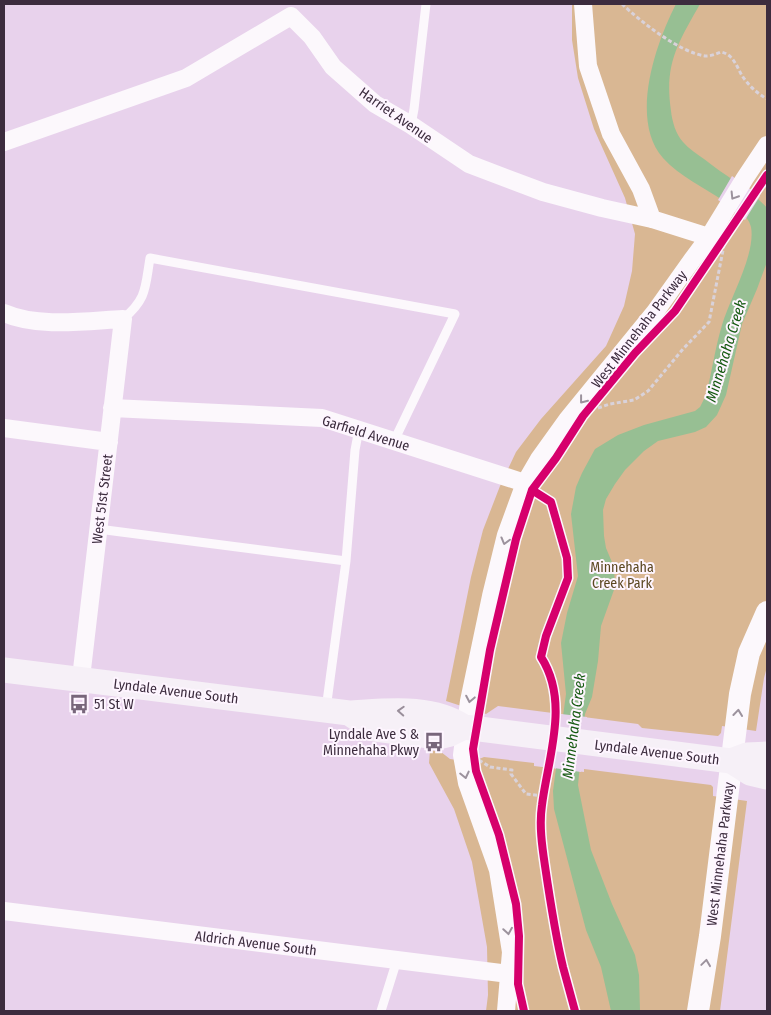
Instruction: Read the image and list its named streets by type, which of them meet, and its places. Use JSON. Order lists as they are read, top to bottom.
{
  "streets": {
    "main road": ["Lyndale Avenue South"],
    "street": [
      "Harriet Avenue",
      "West Minnehaha Parkway",
      "Garfield Avenue",
      "West 51st Street",
      "Aldrich Avenue South"
    ]
  },
  "crossings": [
    ["Harriet Avenue", "West Minnehaha Parkway"],
    ["West Minnehaha Parkway", "Garfield Avenue"],
    ["West Minnehaha Parkway", "Lyndale Avenue South"],
    ["West Minnehaha Parkway", "Aldrich Avenue South"],
    ["Garfield Avenue", "West 51st Street"],
    ["West 51st Street", "Lyndale Avenue South"]
  ],
  "water": ["Minnehaha Creek"],
  "parks": ["Minnehaha Creek Park"],
  "places": {
    "bus stop": ["51 St W", "Lyndale Ave S & Minnehaha Pkwy"]
  }
}
